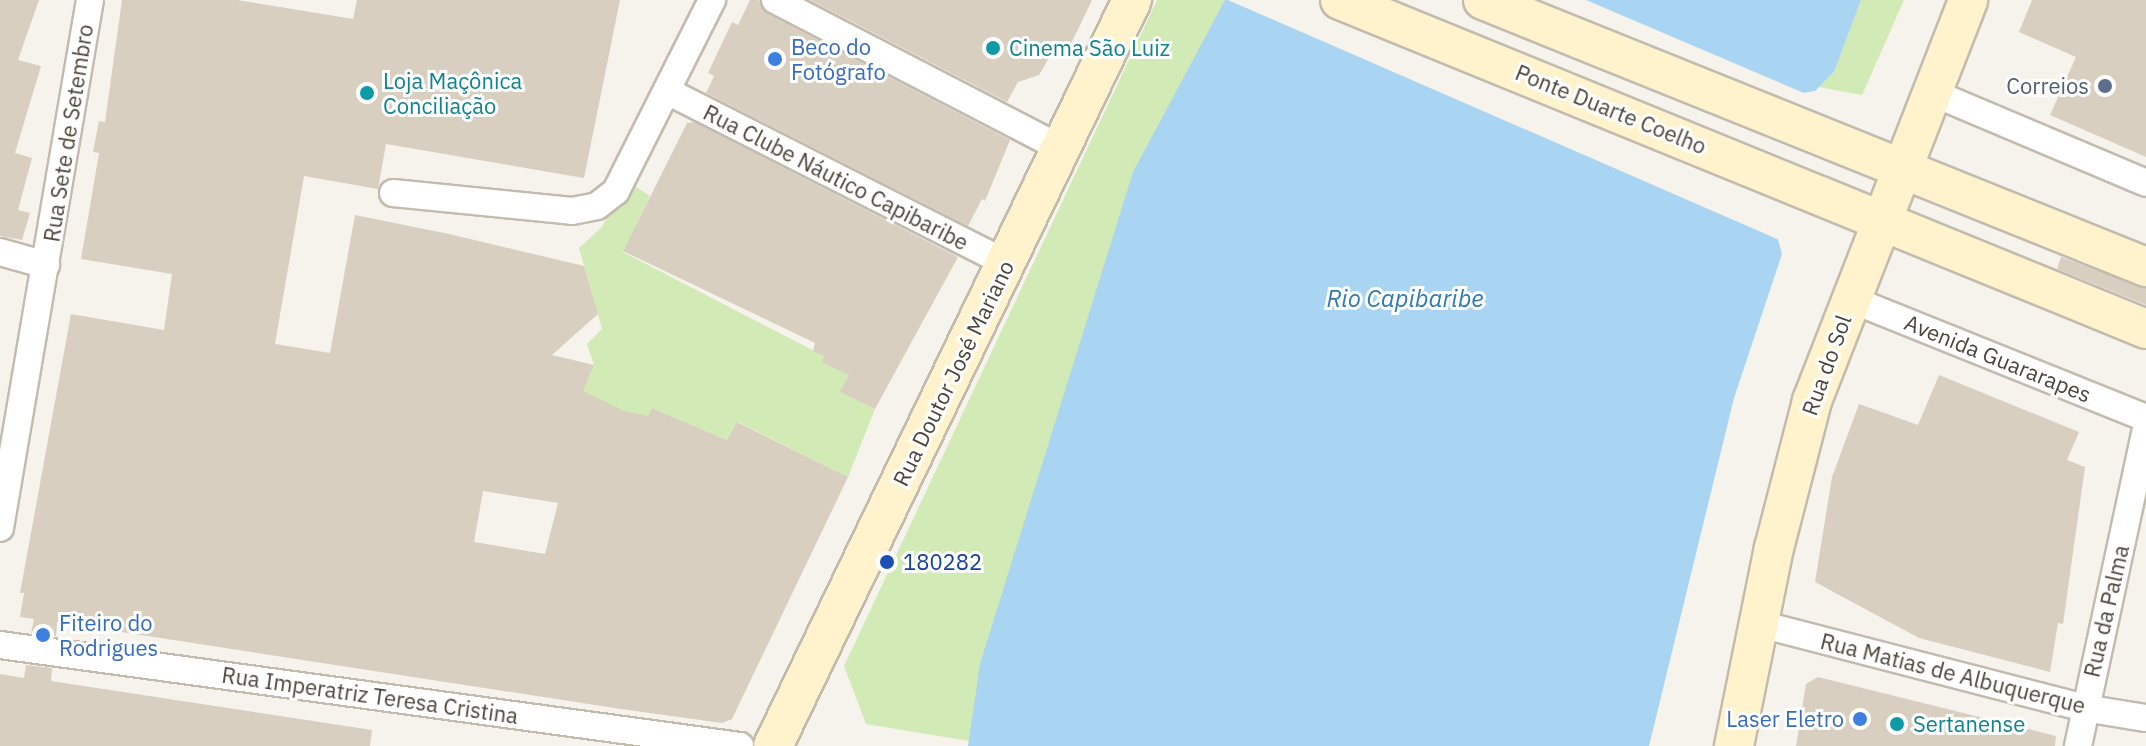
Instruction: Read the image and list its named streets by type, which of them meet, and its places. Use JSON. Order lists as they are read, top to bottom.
{
  "streets": {
    "main road": ["Ponte Duarte Coelho", "Rua do Sol", "Rua Doutor José Mariano"],
    "street": [
      "Rua Sete de Setembro",
      "Rua Clube Náutico Capibaribe",
      "Avenida Guararapes",
      "Rua da Palma",
      "Rua Matias de Albuquerque",
      "Rua Imperatriz Teresa Cristina"
    ]
  },
  "crossings": [
    ["Ponte Duarte Coelho", "Rua do Sol"],
    ["Rua Clube Náutico Capibaribe", "Rua Doutor José Mariano"],
    ["Avenida Guararapes", "Rua do Sol"],
    ["Rua do Sol", "Rua Matias de Albuquerque"],
    ["Rua da Palma", "Rua Matias de Albuquerque"]
  ],
  "water": ["Rio Capibaribe"],
  "places": [
    "Cinema São Luiz",
    "Beco do Fotógrafo",
    "Correios",
    "Loja Maçônica Conciliação",
    "180282",
    "Fiteiro do Rodrigues",
    "Laser Eletro",
    "Sertanense"
  ]
}
